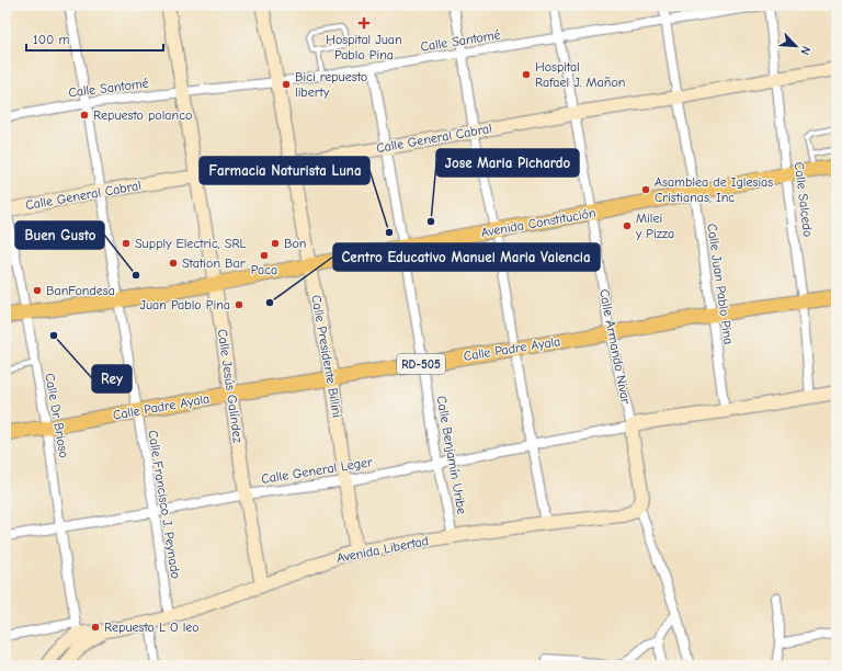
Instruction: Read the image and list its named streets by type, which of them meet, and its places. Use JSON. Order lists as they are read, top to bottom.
{
  "streets": {
    "main road": ["Avenida Constitución", "Calle Padre Ayala", "RD-505"],
    "street": [
      "Calle Santomé",
      "Calle General Cabral",
      "Calle Salcedo",
      "Calle Juan Pablo Pina",
      "Calle Armando Nivar",
      "Calle Presidente Billini",
      "Calle Jesús Galíndez",
      "Calle Dr. Brioso",
      "Calle Benjamín Uribe",
      "Calle General Leger",
      "Calle Francisco J. Peynado",
      "Avenida Libertad"
    ]
  },
  "crossings": [
    ["Calle Santomé", "Calle Juan Pablo Pina"],
    ["Calle Santomé", "Calle Armando Nivar"],
    ["Calle Santomé", "Calle Presidente Billini"],
    ["Calle Santomé", "Calle Jesús Galíndez"],
    ["Calle Santomé", "Calle Benjamín Uribe"],
    ["Calle Santomé", "Calle Francisco J. Peynado"],
    ["Calle General Cabral", "Calle Salcedo"],
    ["Calle General Cabral", "Calle Juan Pablo Pina"],
    ["Calle General Cabral", "Calle Armando Nivar"],
    ["Calle General Cabral", "Calle Presidente Billini"],
    ["Calle General Cabral", "Calle Jesús Galíndez"],
    ["Calle General Cabral", "Calle Dr. Brioso"],
    ["Calle General Cabral", "Calle Benjamín Uribe"],
    ["Calle General Cabral", "Calle Francisco J. Peynado"],
    ["Calle Salcedo", "Avenida Constitución"],
    ["Calle Salcedo", "Calle Padre Ayala"],
    ["Avenida Constitución", "Calle Juan Pablo Pina"],
    ["Avenida Constitución", "Calle Armando Nivar"],
    ["Avenida Constitución", "Calle Presidente Billini"],
    ["Avenida Constitución", "Calle Jesús Galíndez"],
    ["Avenida Constitución", "Calle Dr. Brioso"],
    ["Avenida Constitución", "Calle Benjamín Uribe"],
    ["Avenida Constitución", "Calle Francisco J. Peynado"],
    ["Calle Juan Pablo Pina", "Calle Padre Ayala"],
    ["Calle Armando Nivar", "Calle Padre Ayala"],
    ["Calle Armando Nivar", "Calle General Leger"],
    ["Calle Armando Nivar", "Avenida Libertad"],
    ["Calle Padre Ayala", "Calle Presidente Billini"],
    ["Calle Padre Ayala", "Calle Jesús Galíndez"],
    ["Calle Padre Ayala", "Calle Dr. Brioso"],
    ["Calle Padre Ayala", "Calle Benjamín Uribe"],
    ["Calle Padre Ayala", "Calle Francisco J. Peynado"],
    ["Calle Presidente Billini", "Calle General Leger"],
    ["Calle Presidente Billini", "Avenida Libertad"],
    ["Calle Jesús Galíndez", "Calle General Leger"],
    ["Calle Jesús Galíndez", "Avenida Libertad"],
    ["Calle Dr. Brioso", "Calle General Leger"],
    ["Calle Dr. Brioso", "Avenida Libertad"],
    ["Calle Benjamín Uribe", "Calle General Leger"],
    ["Calle Benjamín Uribe", "Avenida Libertad"],
    ["Calle General Leger", "Calle Francisco J. Peynado"],
    ["Calle Francisco J. Peynado", "Avenida Libertad"]
  ],
  "places": {
    "health": ["Hospital Juan Pablo Pina"],
    "other": [
      "Hospital Rafael J. Mañon",
      "Bici repuesto liberty",
      "Repuesto polanco",
      "Asamblea de Iglesias Cristianas, Inc",
      "Jose Maria Pichardo",
      "Milei y Pizza",
      "Farmacia Naturista Luna",
      "Supply Electric, SRL",
      "Bon",
      "Paca",
      "Station Bar",
      "Buen Gusto",
      "BanFondesa",
      "Centro Educativo Manuel Maria Valencia",
      "Juan Pablo Pina",
      "Rey",
      "Repuesto L O leo"
    ]
  },
  "scale_bar": "100 m",
  "north": "bottom right"
}
